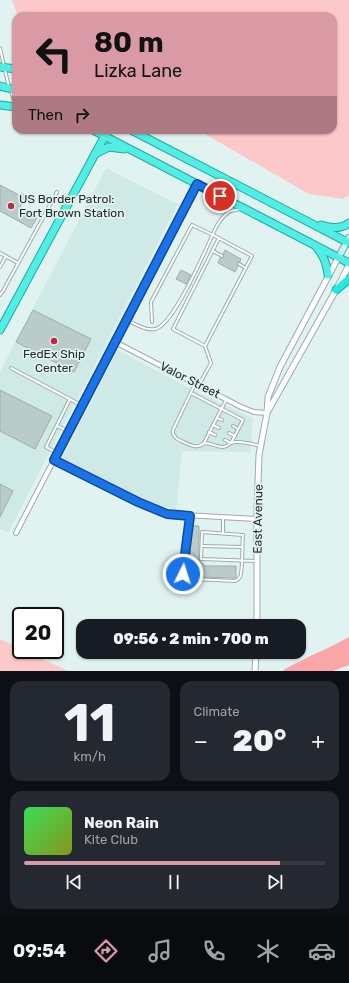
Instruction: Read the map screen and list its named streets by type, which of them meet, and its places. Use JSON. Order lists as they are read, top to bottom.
{
  "streets": {
    "street": ["Valor Street", "East Avenue"]
  },
  "crossings": [
    ["Valor Street", "East Avenue"]
  ],
  "places": ["US Border Patrol: Fort Brown Station", "FedEx Ship Center"],
  "page": {
    "turn": ["80 m", "Lizka Lane"],
    "then": "Then",
    "limit": "20",
    "trip": "09:56 · 2 min · 700 m",
    "tile": [
      ["11", "km/h"],
      "Climate"
    ],
    "heat": ["−", "20°", "+"],
    "song": ["Neon Rain", "Kite Club"],
    "tabs": "09:54"
  }
}
